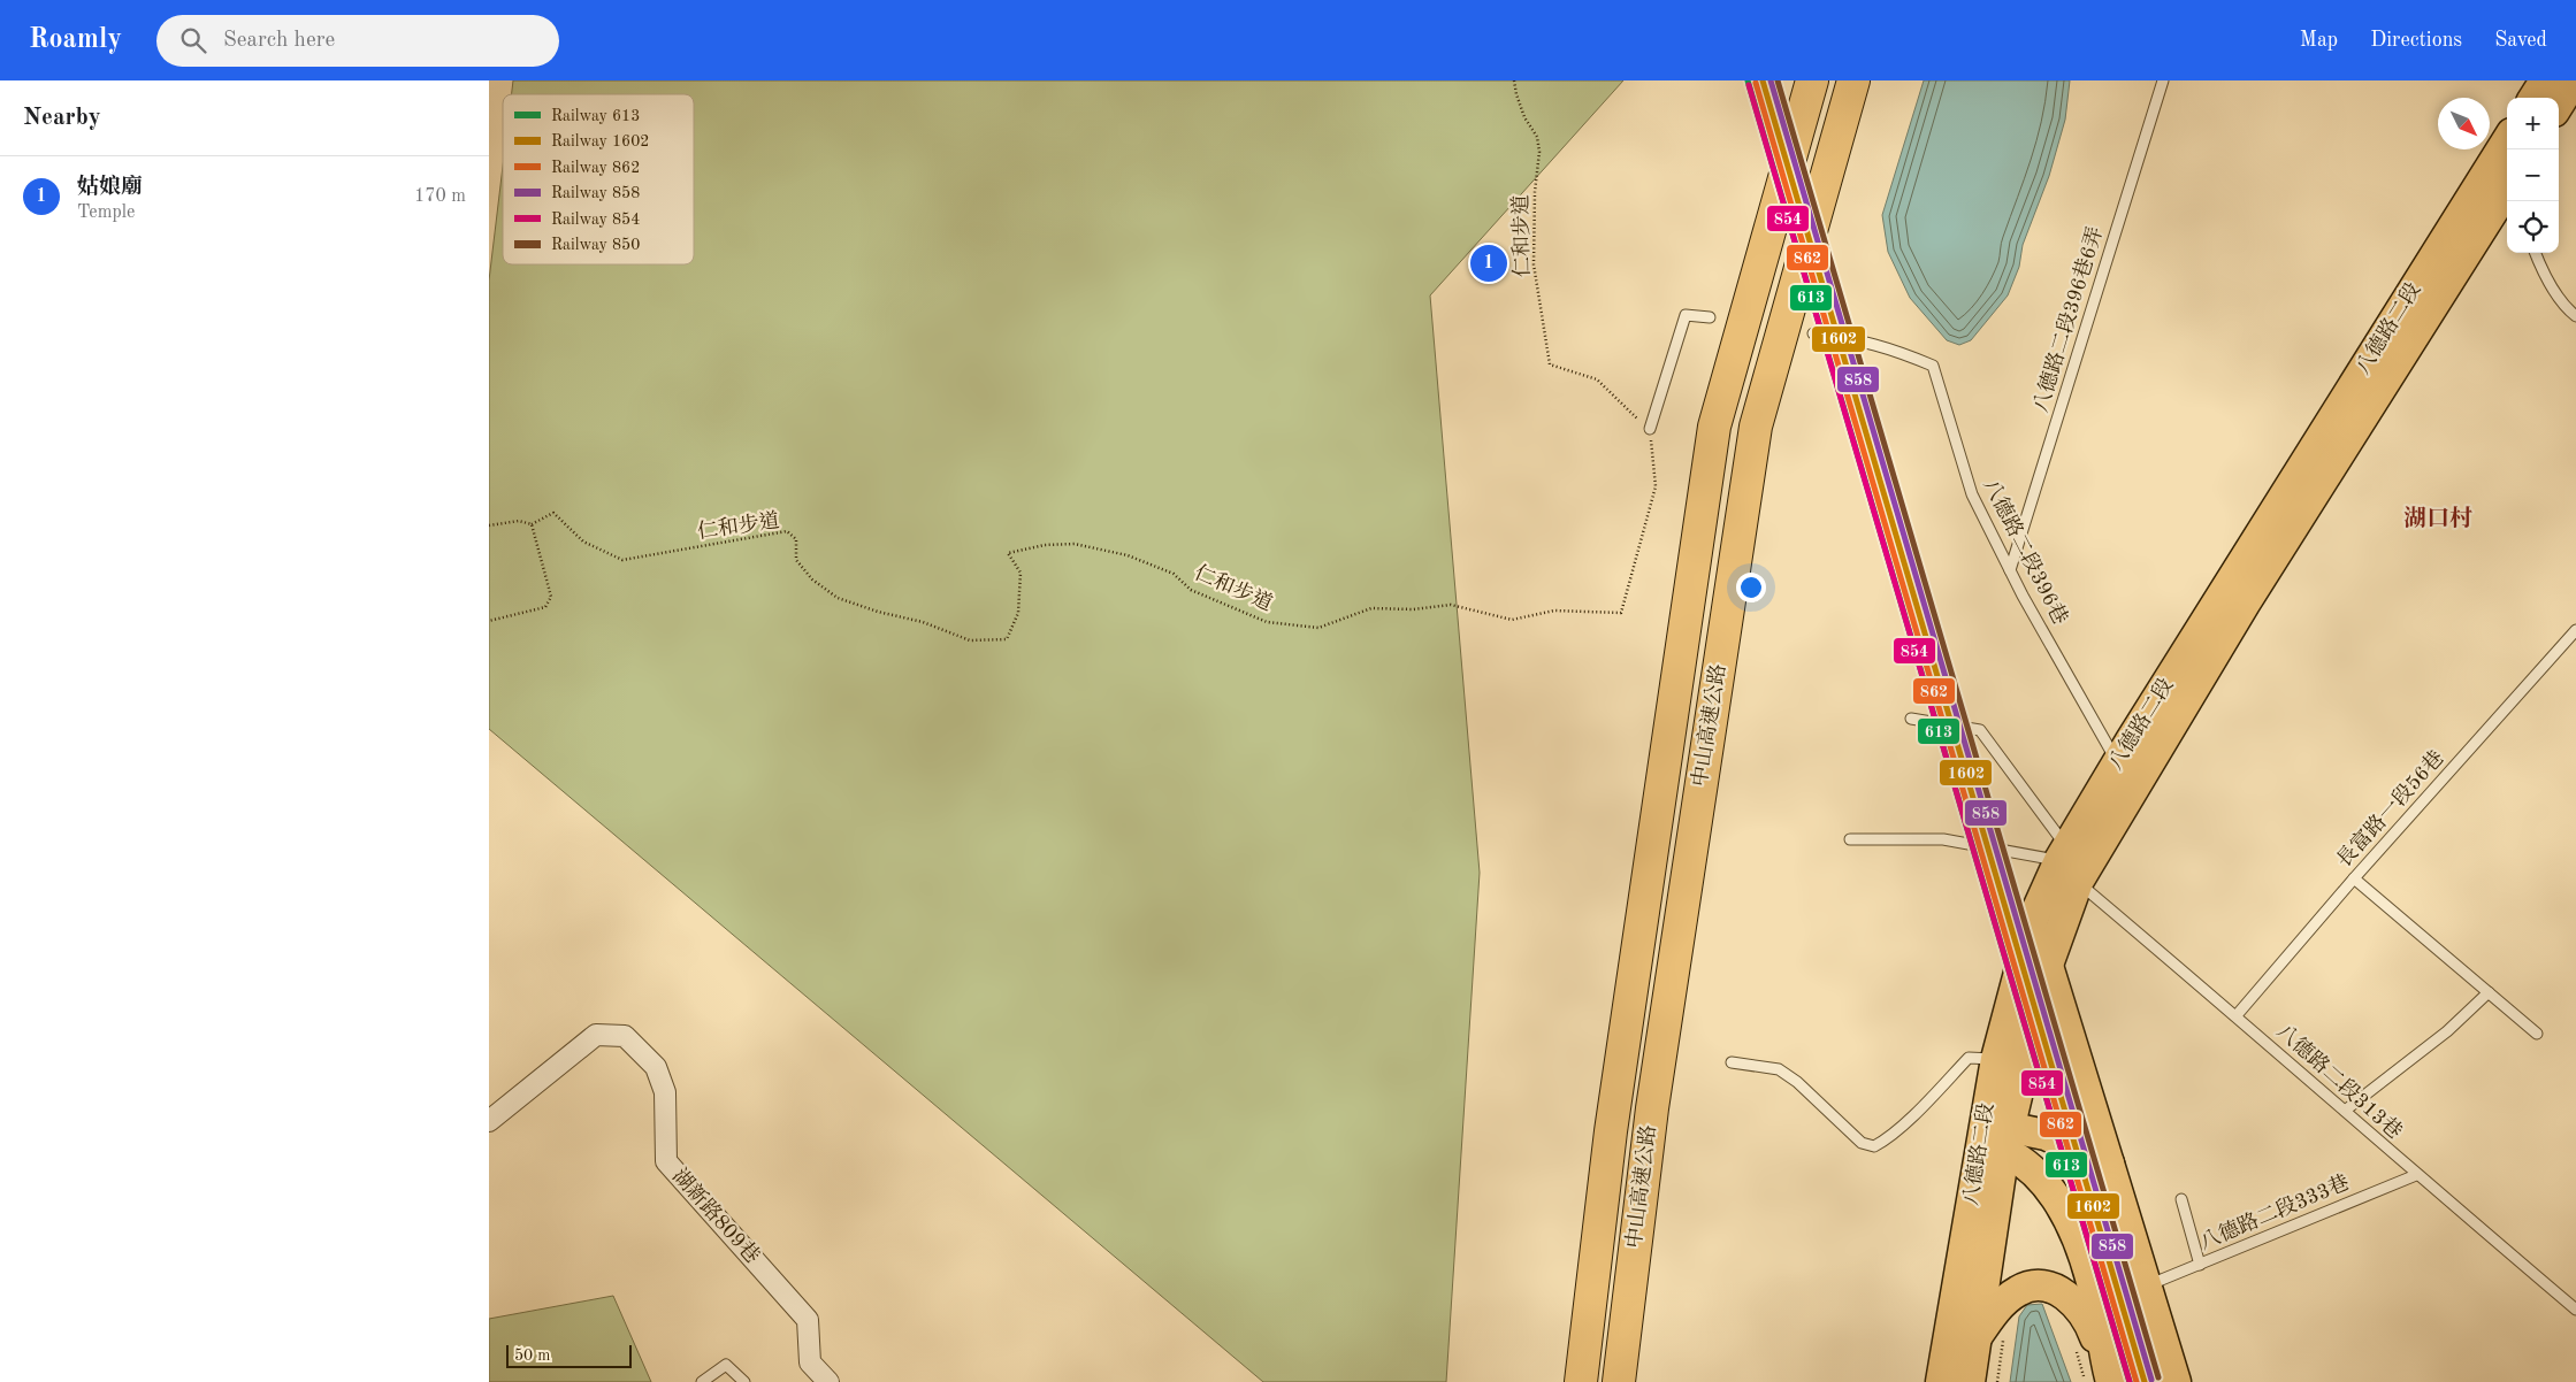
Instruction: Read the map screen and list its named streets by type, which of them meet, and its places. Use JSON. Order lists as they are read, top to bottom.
{
  "streets": {
    "highway": ["中山高速公路"],
    "main road": ["八德路二段"],
    "street": ["湖新路809巷"],
    "lane": [
      "八德路二段396巷6弄",
      "八德路二段396巷",
      "長富路一段56巷",
      "八德路二段313巷",
      "八德路二段333巷"
    ],
    "path": ["仁和步道"]
  },
  "crossings": [
    ["八德路二段396巷6弄", "八德路二段396巷"],
    ["八德路二段", "八德路二段396巷"],
    ["八德路二段", "八德路二段313巷"],
    ["長富路一段56巷", "八德路二段313巷"],
    ["八德路二段313巷", "八德路二段333巷"]
  ],
  "districts": ["湖口村"],
  "lines": [
    "rail line 613",
    "rail line 1602",
    "rail line 858",
    "rail line 850",
    "rail line 862",
    "rail line 854"
  ],
  "legend": [
    "Railway 613",
    "Railway 1602",
    "Railway 862",
    "Railway 858",
    "Railway 854",
    "Railway 850"
  ],
  "scale_bar": "50 m",
  "north": "bottom right",
  "page": {
    "header": "Roamly",
    "search": "Search here",
    "nav": ["Map", "Directions", "Saved"],
    "heading": "Nearby",
    "map_buttons": ["+", "−"],
    "list": [
      {
        "mark": "1",
        "name": "姑娘廟",
        "note": "Temple",
        "value": "170 m"
      }
    ],
    "pins": "1",
    "scale": "50 m"
  }
}
